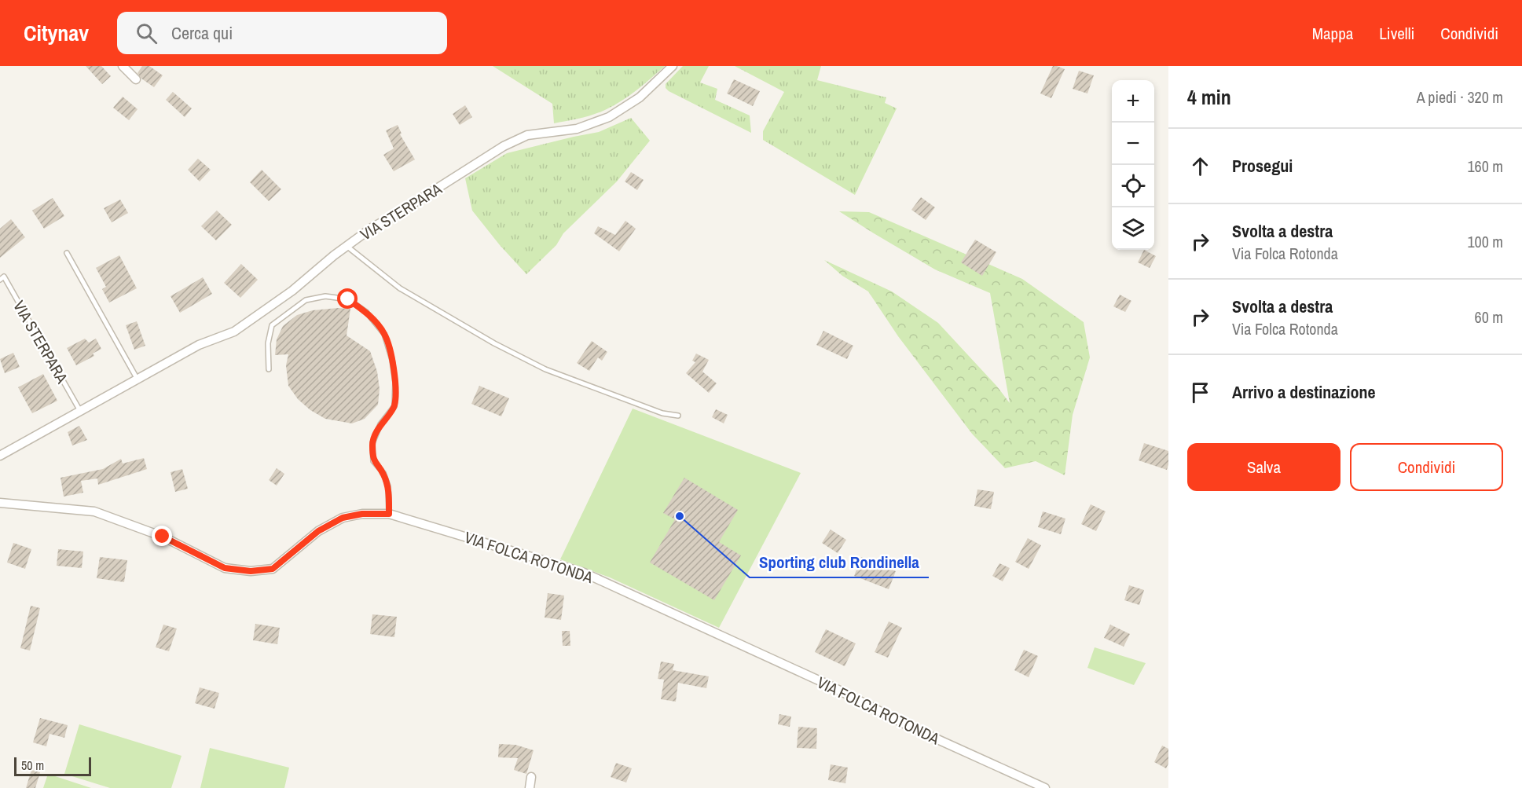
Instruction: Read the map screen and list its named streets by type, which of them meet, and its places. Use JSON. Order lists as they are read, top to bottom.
{
  "streets": {
    "street": ["VIA STERPARA", "VIA FOLCA ROTONDA"]
  },
  "places": ["Sporting club Rondinella"],
  "scale_bar": "50 m",
  "page": {
    "header": "Citynav",
    "search": "Cerca qui",
    "nav": ["Mappa", "Livelli", "Condividi"],
    "heading": ["4 min", "A piedi · 320 m"],
    "map_buttons": ["+", "−"],
    "list": [
      ["Prosegui", "160 m"],
      ["Svolta a destra", "Via Folca Rotonda", "100 m"],
      ["Svolta a destra", "Via Folca Rotonda", "60 m"],
      "Arrivo a destinazione"
    ],
    "buttons": ["Salva", "Condividi"],
    "scale": "50 m"
  }
}
